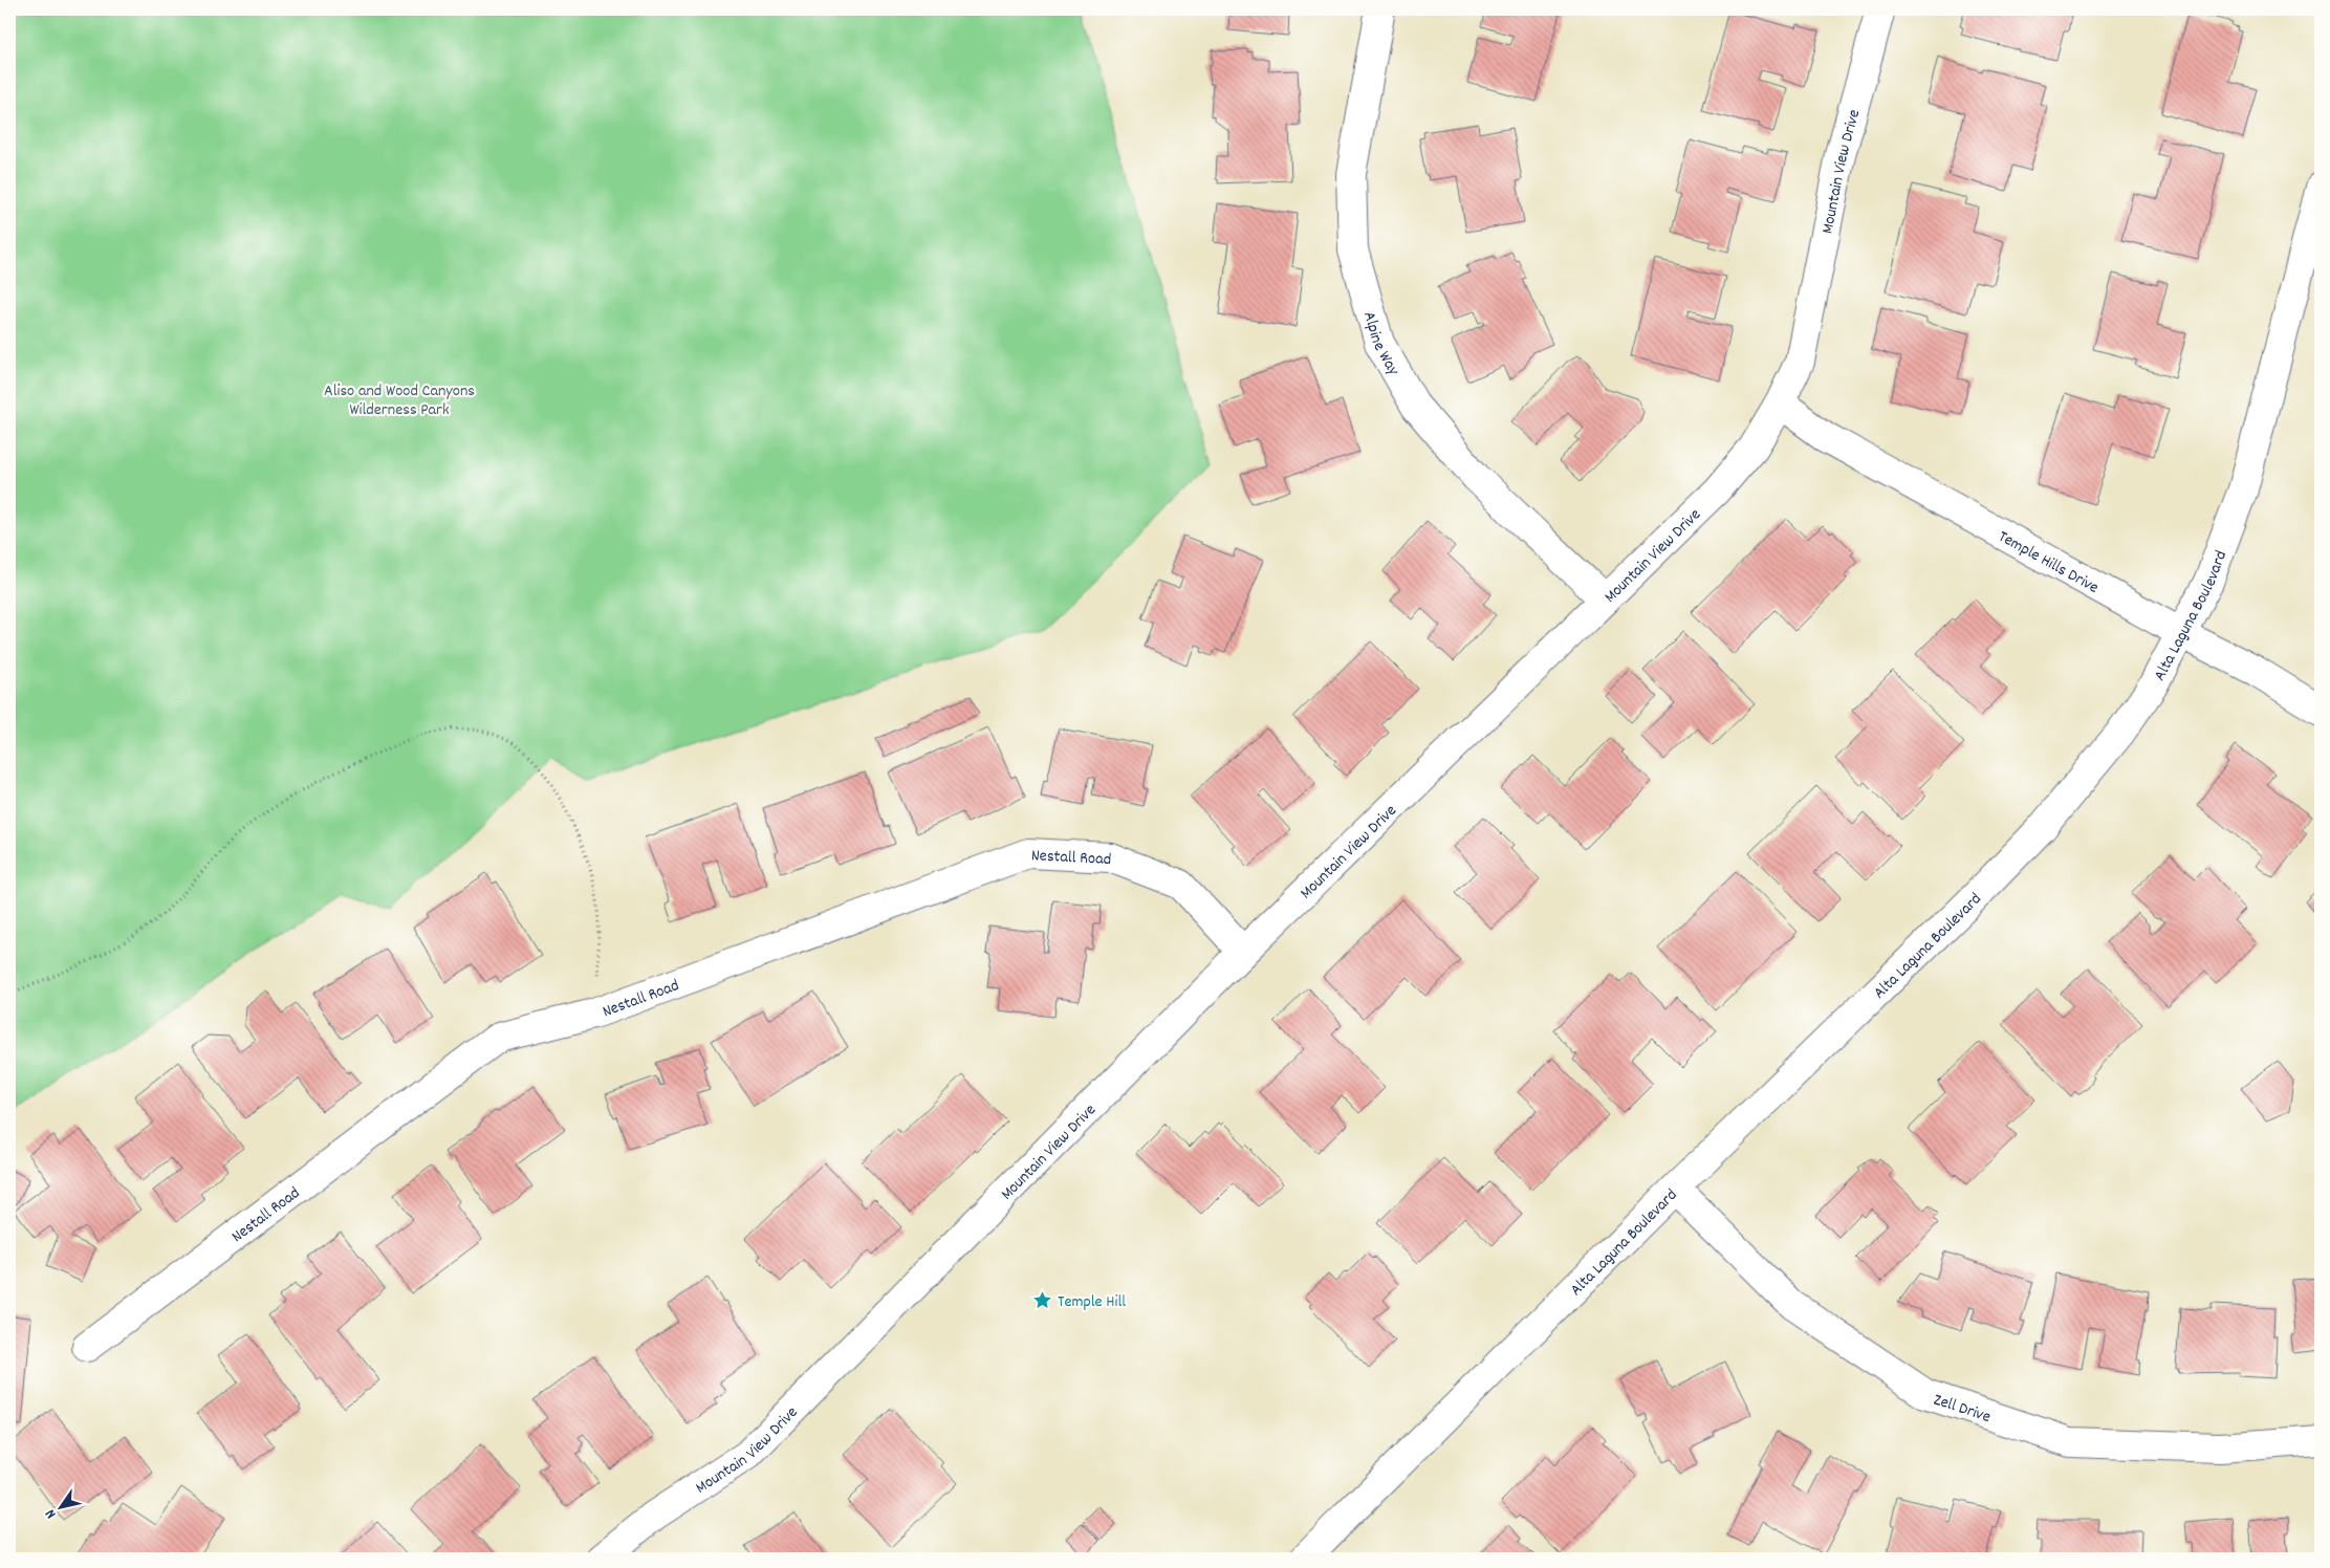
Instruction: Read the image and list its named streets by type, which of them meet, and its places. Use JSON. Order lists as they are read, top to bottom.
{
  "streets": {
    "street": [
      "Mountain View Drive",
      "Alpine Way",
      "Temple Hills Drive",
      "Alta Laguna Boulevard",
      "Nestall Road",
      "Zell Drive"
    ]
  },
  "crossings": [
    ["Mountain View Drive", "Alpine Way"],
    ["Mountain View Drive", "Temple Hills Drive"],
    ["Mountain View Drive", "Nestall Road"],
    ["Temple Hills Drive", "Alta Laguna Boulevard"],
    ["Alta Laguna Boulevard", "Zell Drive"]
  ],
  "parks": ["Aliso and Wood Canyons Wilderness Park"],
  "places": {
    "place": ["Temple Hill"]
  },
  "north": "bottom left"
}
